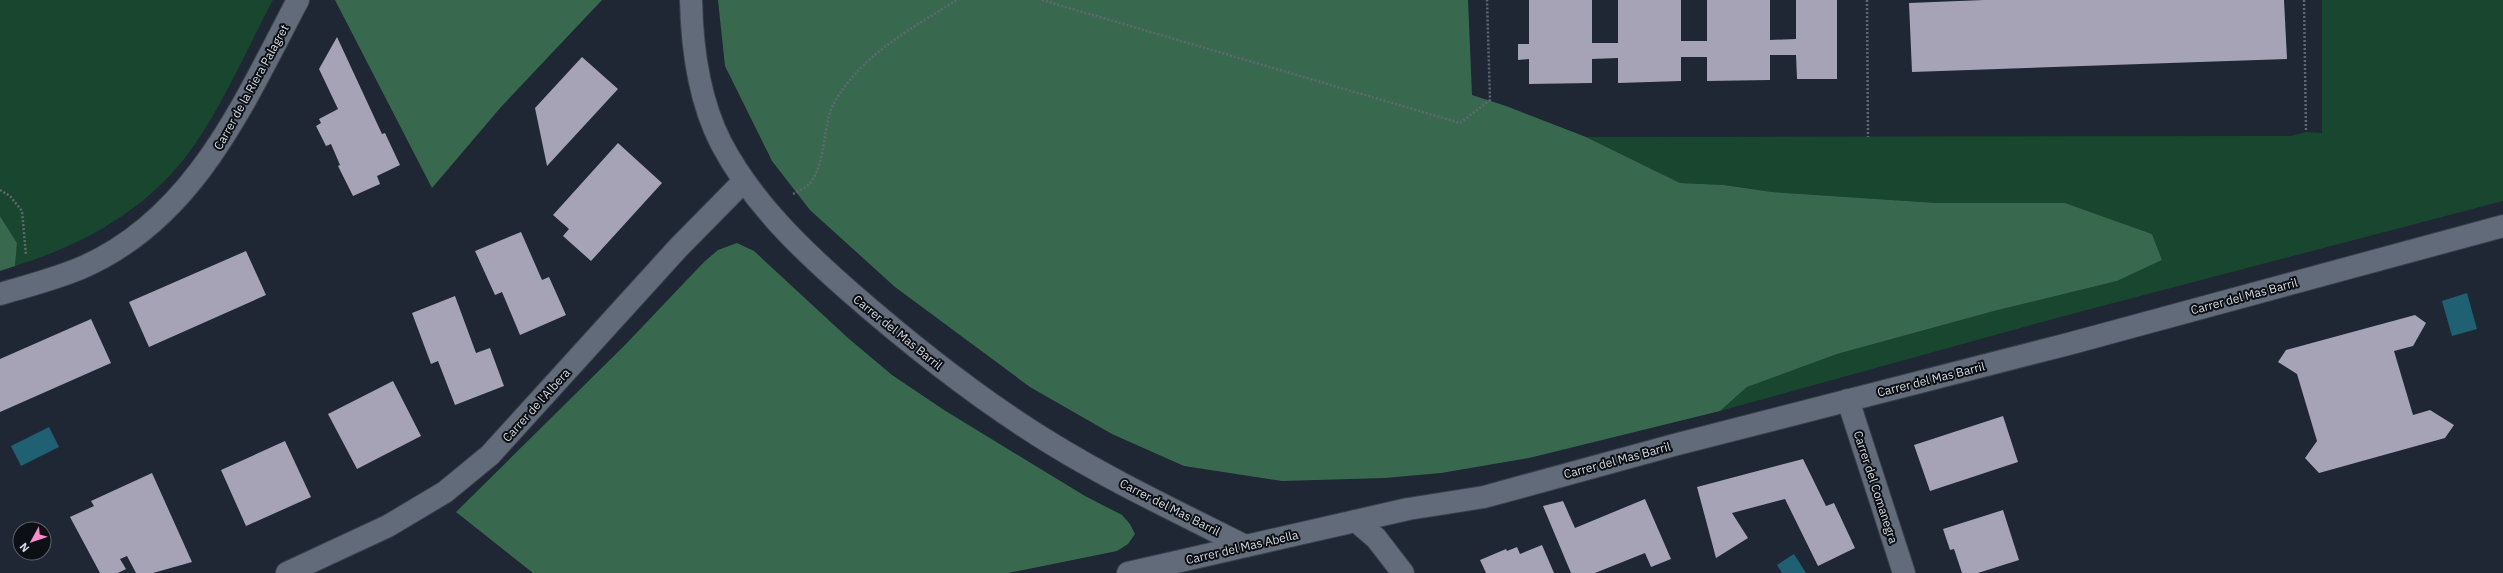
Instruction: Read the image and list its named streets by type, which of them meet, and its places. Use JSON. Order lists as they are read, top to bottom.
{
  "streets": {
    "street": [
      "Carrer de la Riera Palagret",
      "Carrer del Mas Barril",
      "Carrer de l'Albera",
      "Carrer del Comanegra",
      "Carrer del Mas Abella"
    ]
  },
  "crossings": [
    ["Carrer del Mas Barril", "Carrer de l'Albera"],
    ["Carrer del Mas Barril", "Carrer del Comanegra"],
    ["Carrer del Mas Barril", "Carrer del Mas Abella"]
  ],
  "north": "bottom left"
}
